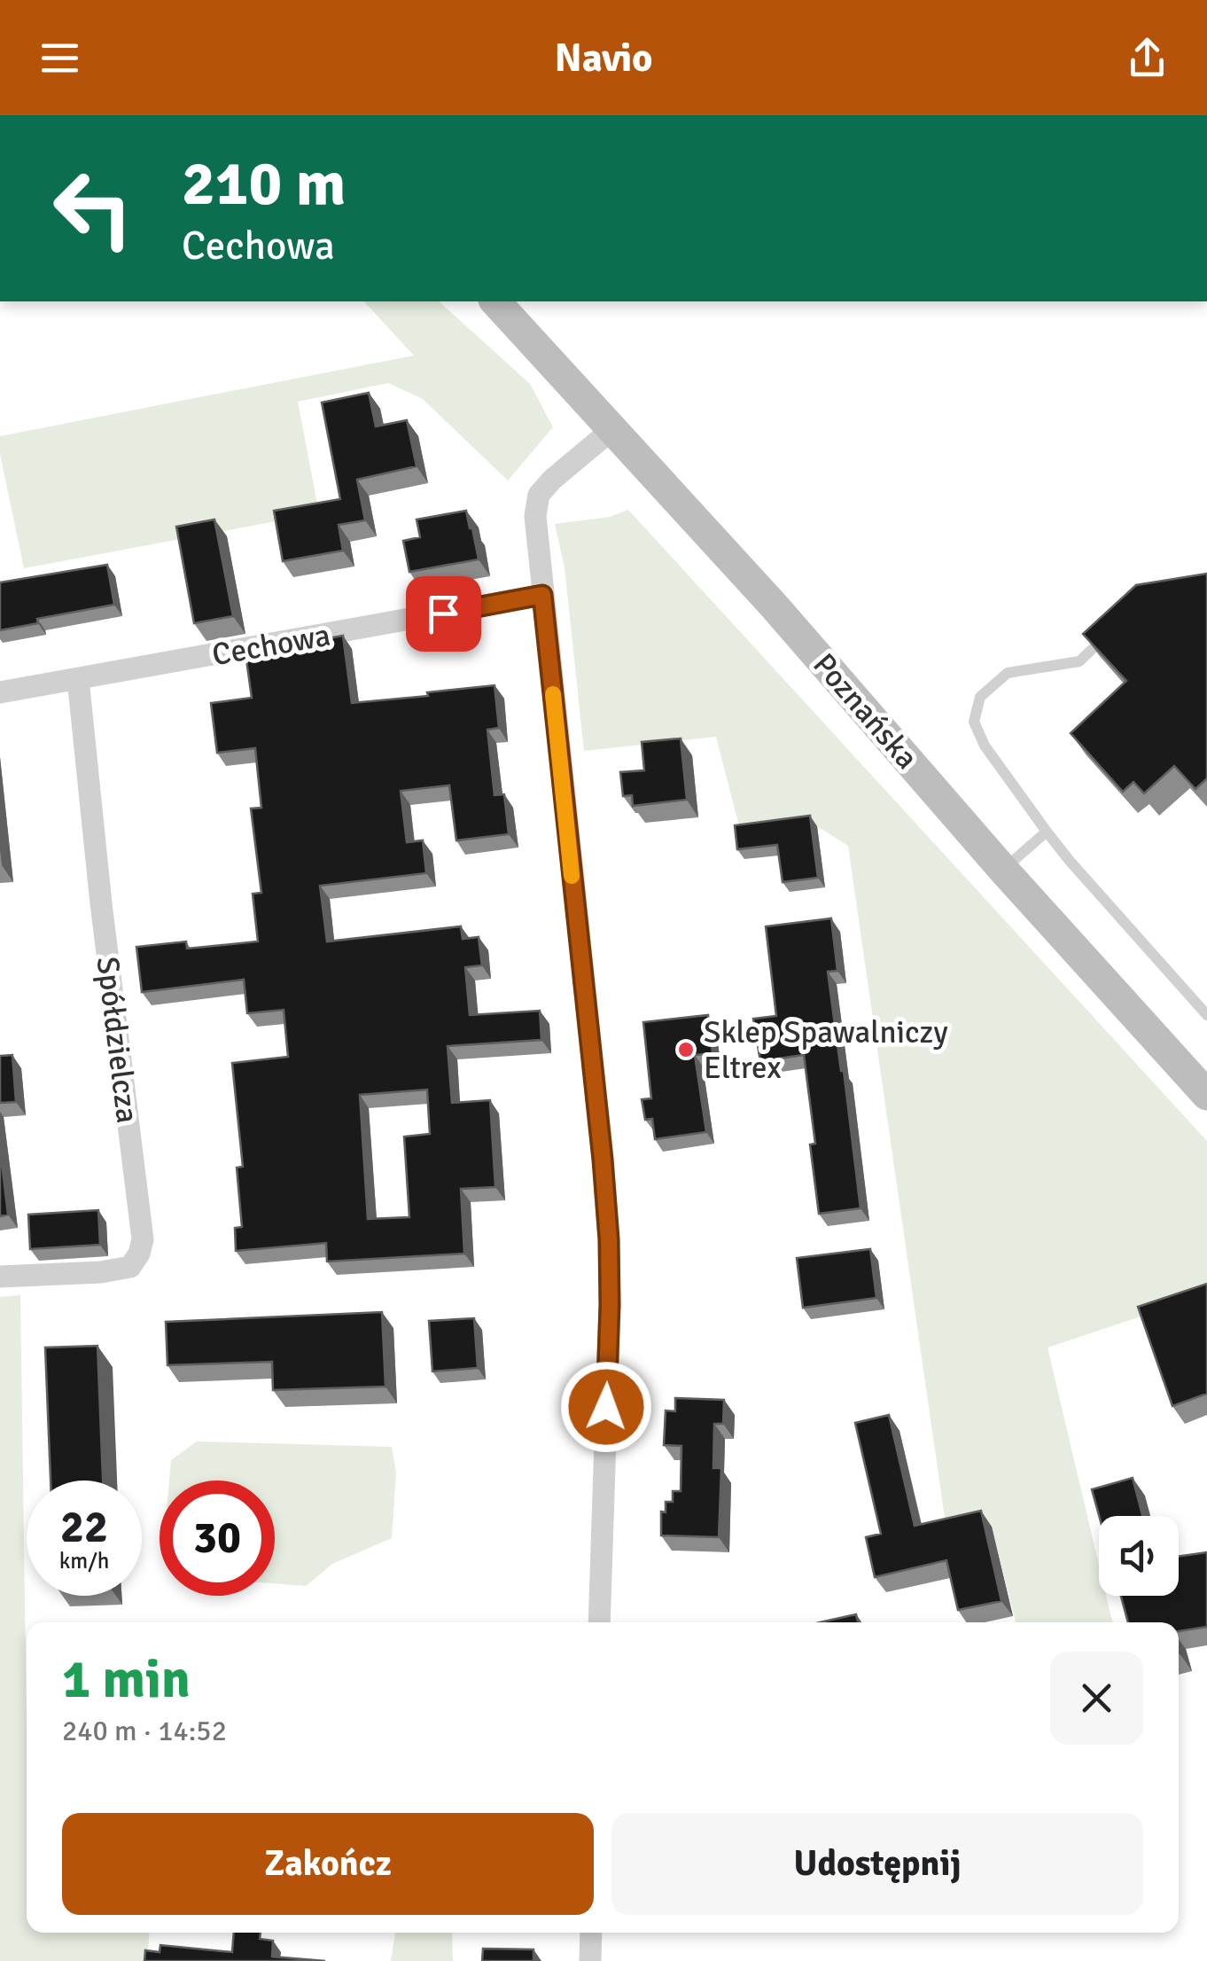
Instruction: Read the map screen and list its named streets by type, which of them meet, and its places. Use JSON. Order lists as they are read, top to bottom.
{
  "streets": {
    "main road": ["Poznańska"],
    "street": ["Cechowa", "Spółdzielcza"]
  },
  "crossings": [
    ["Cechowa", "Spółdzielcza"]
  ],
  "places": ["Sklep Spawalniczy Eltrex"],
  "page": {
    "header": "Navio",
    "turn": ["210 m", "Cechowa"],
    "speed": "22 km/h",
    "limit": "30",
    "heading": ["1 min", "240 m · 14:52"],
    "buttons": ["Zakończ", "Udostępnij"]
  }
}
